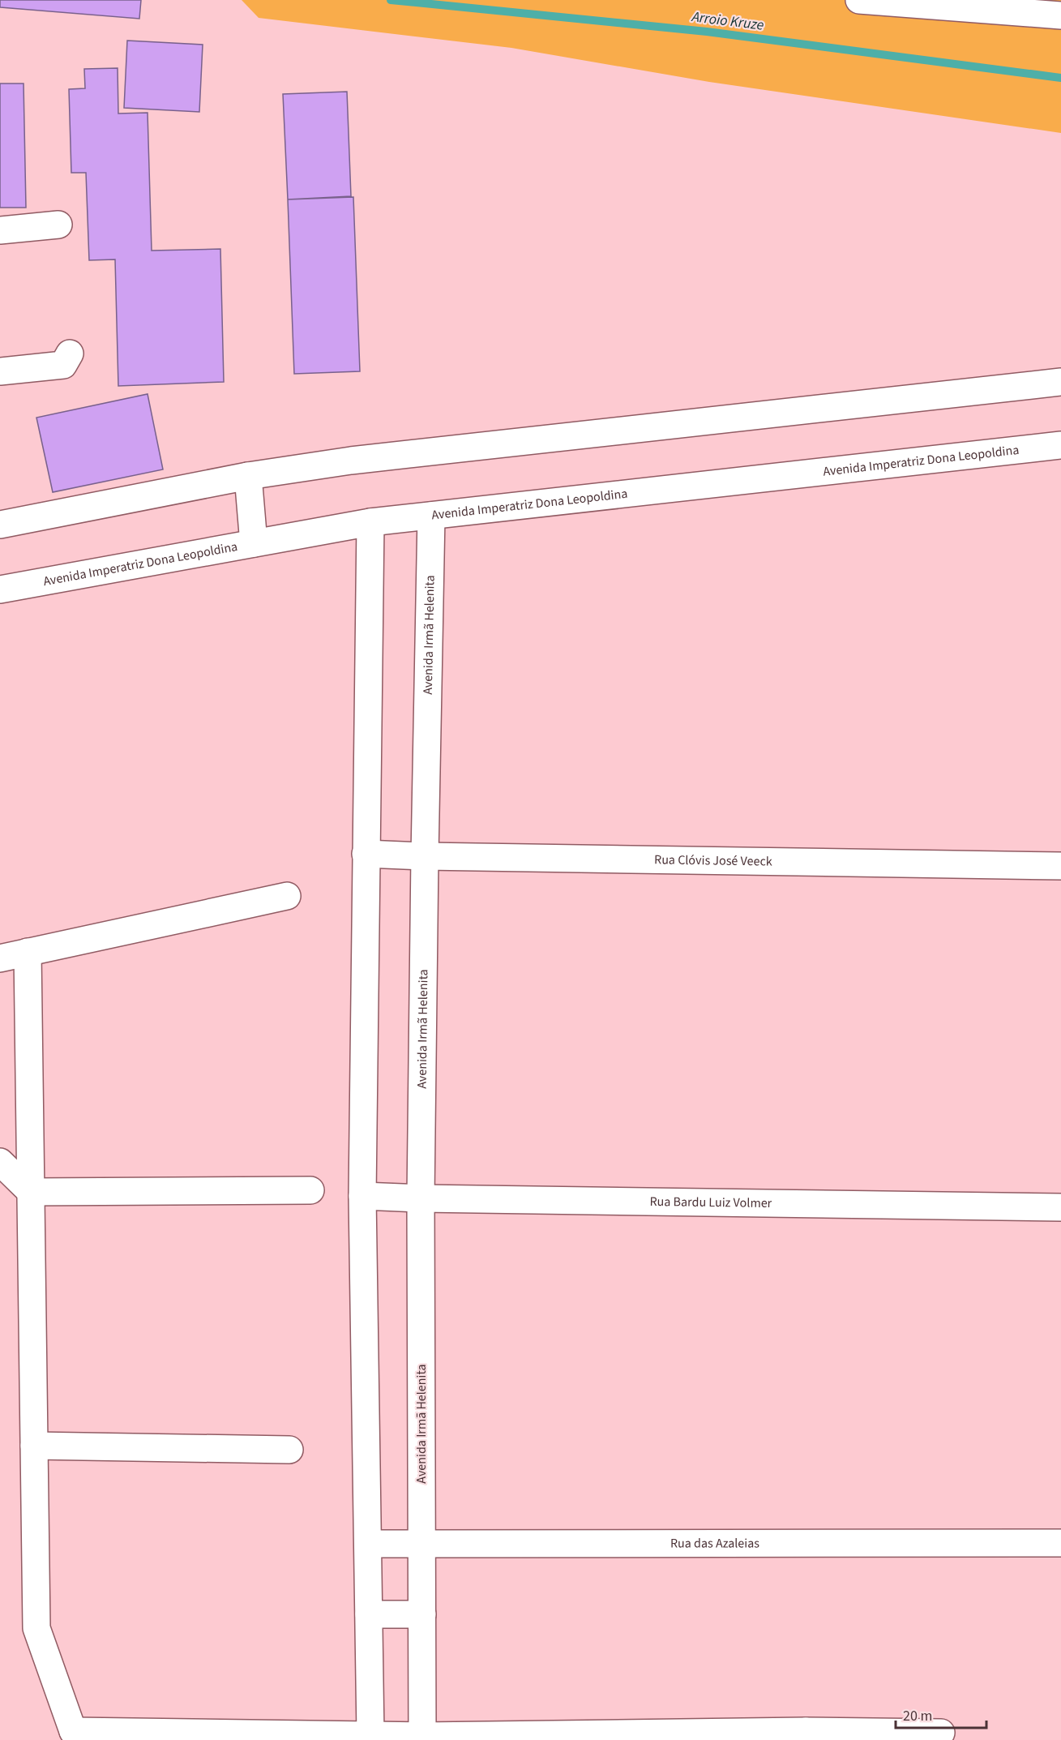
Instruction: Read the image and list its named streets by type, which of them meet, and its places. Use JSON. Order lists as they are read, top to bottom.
{
  "streets": {
    "street": [
      "Avenida Imperatriz Dona Leopoldina",
      "Avenida Irmã Helenita",
      "Rua Clóvis José Veeck",
      "Rua Bardu Luiz Volmer",
      "Rua das Azaleias"
    ]
  },
  "crossings": [
    ["Avenida Imperatriz Dona Leopoldina", "Avenida Irmã Helenita"],
    ["Avenida Irmã Helenita", "Rua Clóvis José Veeck"],
    ["Avenida Irmã Helenita", "Rua Bardu Luiz Volmer"],
    ["Avenida Irmã Helenita", "Rua das Azaleias"]
  ],
  "water": ["Arroio Kruze"],
  "scale_bar": "20 m"
}
